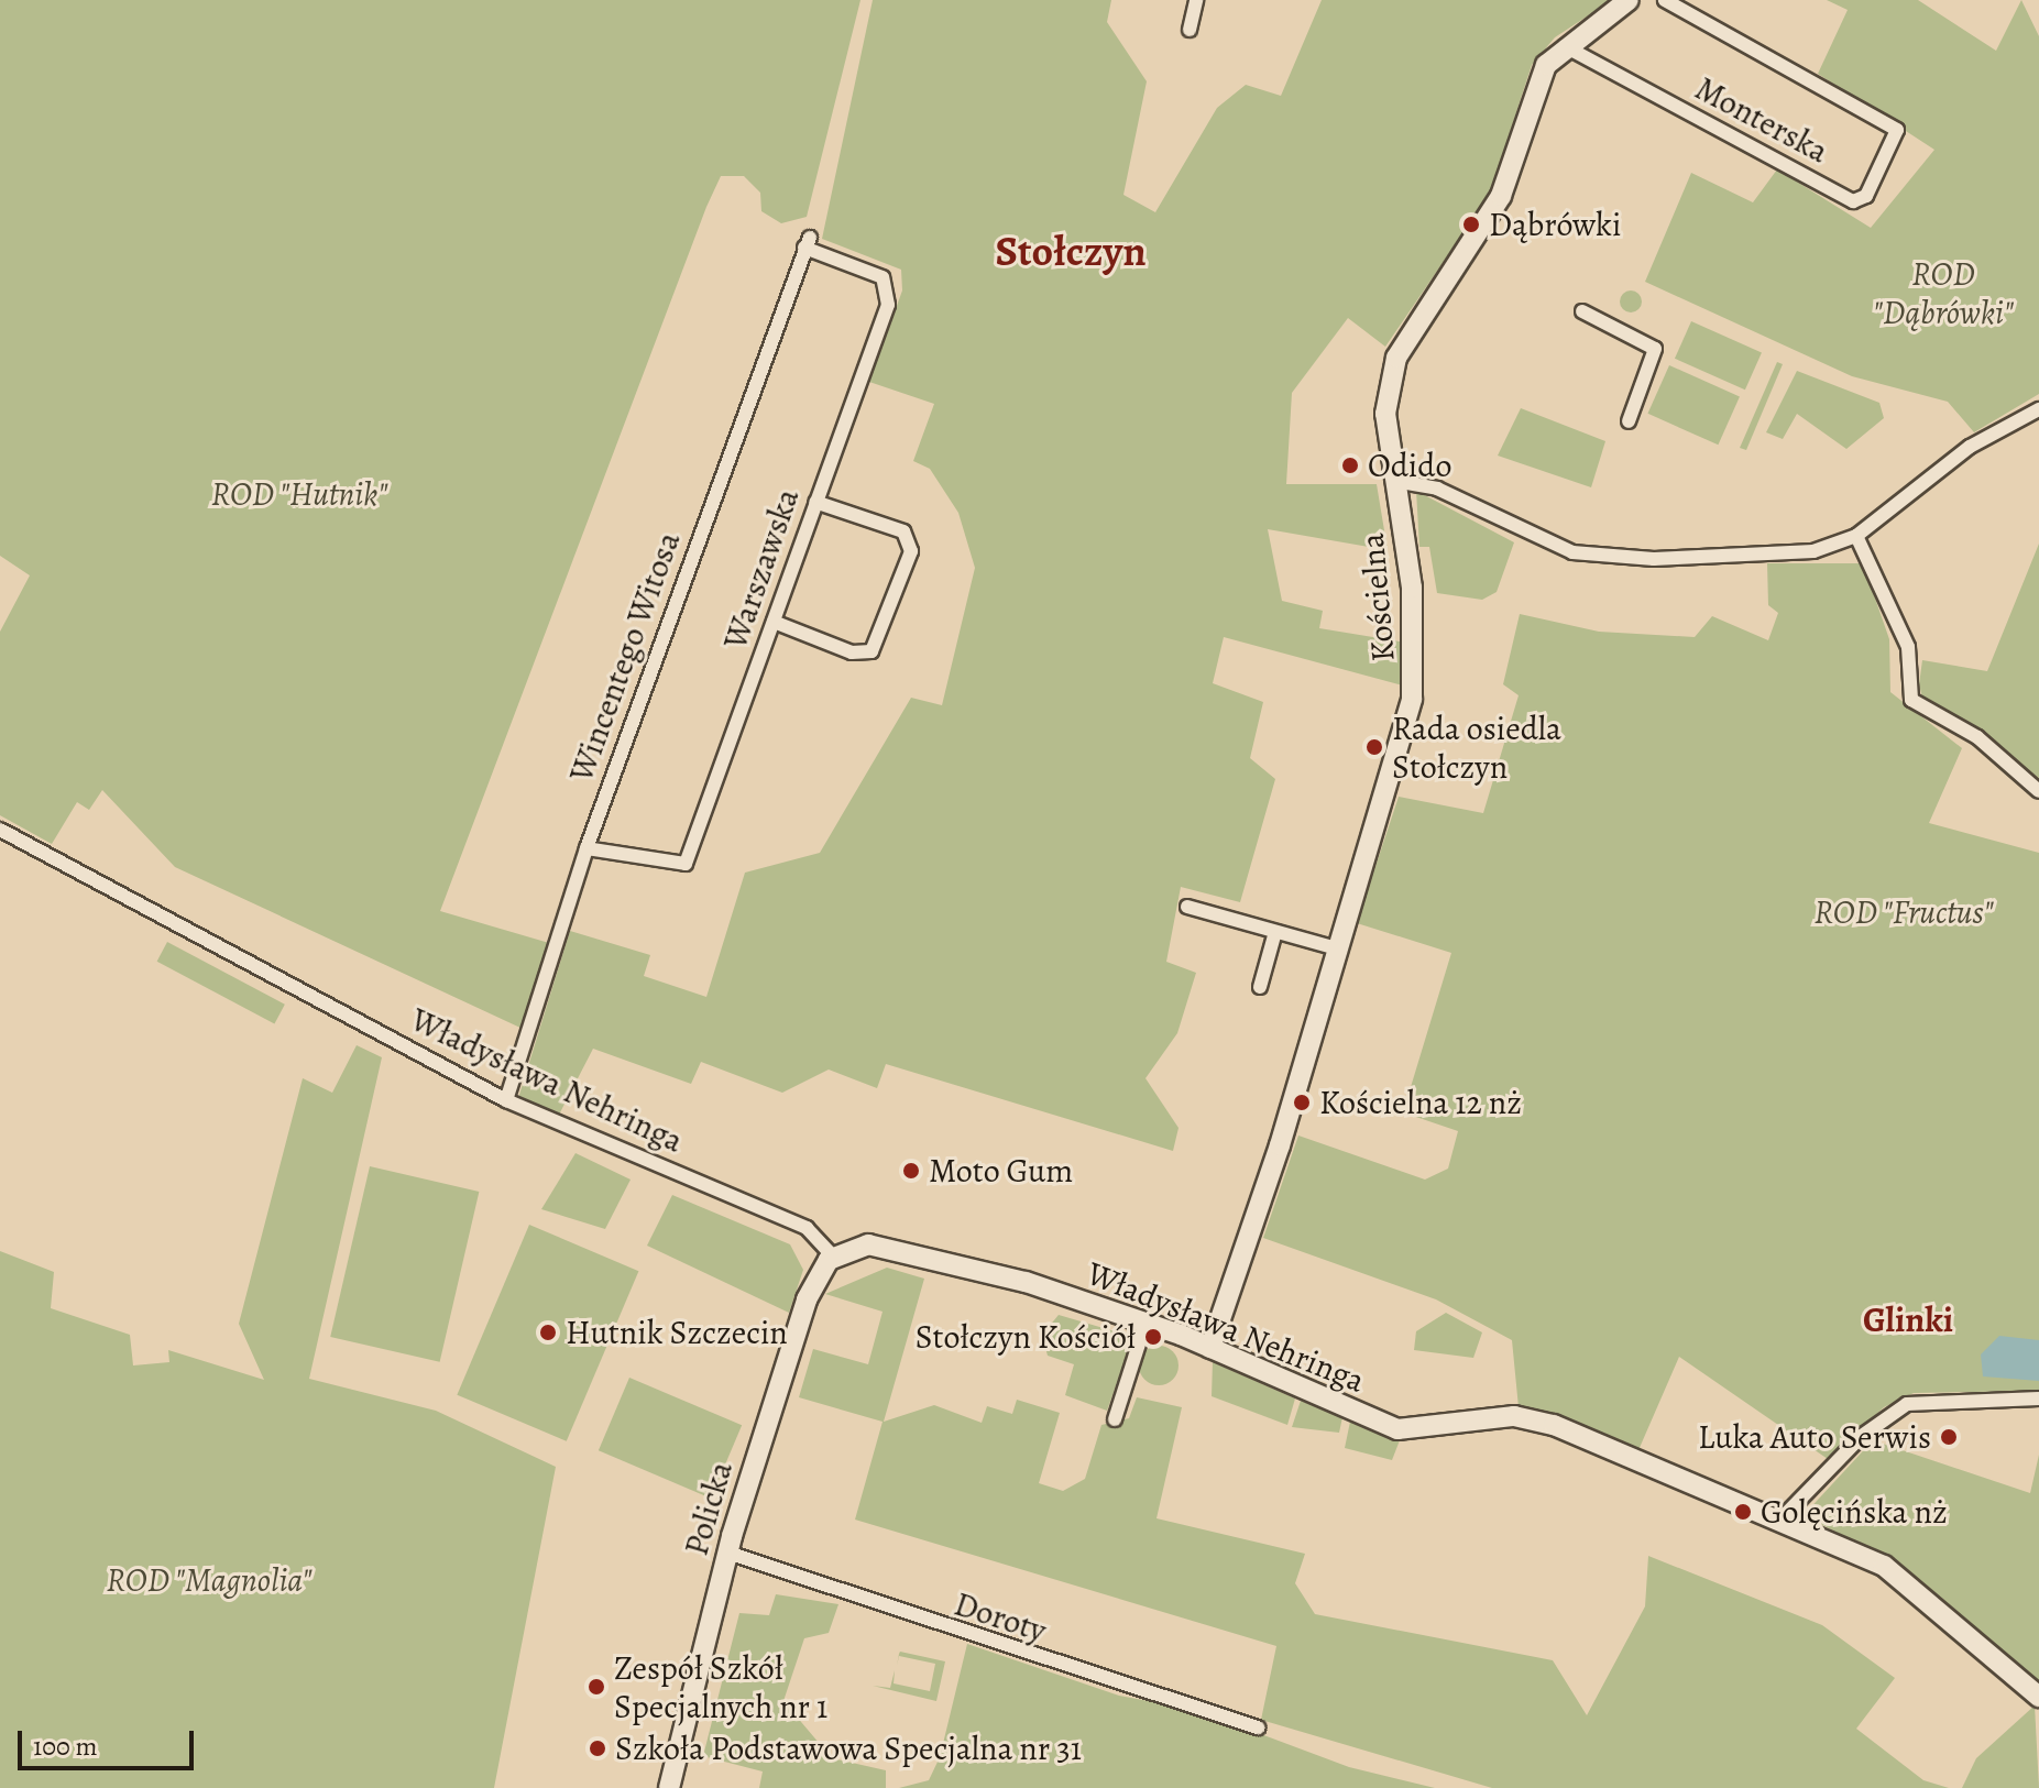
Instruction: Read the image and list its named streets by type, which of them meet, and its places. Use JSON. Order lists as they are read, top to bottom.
{
  "streets": {
    "street": [
      "Monterska",
      "Warszawska",
      "Kościelna",
      "Wincentego Witosa",
      "Władysława Nehringa",
      "Policka",
      "Doroty"
    ]
  },
  "crossings": [
    ["Monterska", "Kościelna"],
    ["Warszawska", "Wincentego Witosa"],
    ["Kościelna", "Władysława Nehringa"],
    ["Wincentego Witosa", "Władysława Nehringa"],
    ["Władysława Nehringa", "Policka"],
    ["Policka", "Doroty"]
  ],
  "districts": ["Stołczyn", "Glinki"],
  "parks": [
    "ROD \"Dąbrówki\"",
    "ROD \"Hutnik\"",
    "ROD \"Fructus\"",
    "ROD \"Magnolia\""
  ],
  "places": [
    "Dąbrówki",
    "Odido",
    "Rada osiedla Stołczyn",
    "Kościelna 12 nż",
    "Moto Gum",
    "Hutnik Szczecin",
    "Stołczyn Kościół",
    "Luka Auto Serwis",
    "Golęcińska nż",
    "Zespół Szkół Specjalnych nr 1",
    "Szkoła Podstawowa Specjalna nr 31"
  ],
  "scale_bar": "100 m"
}
